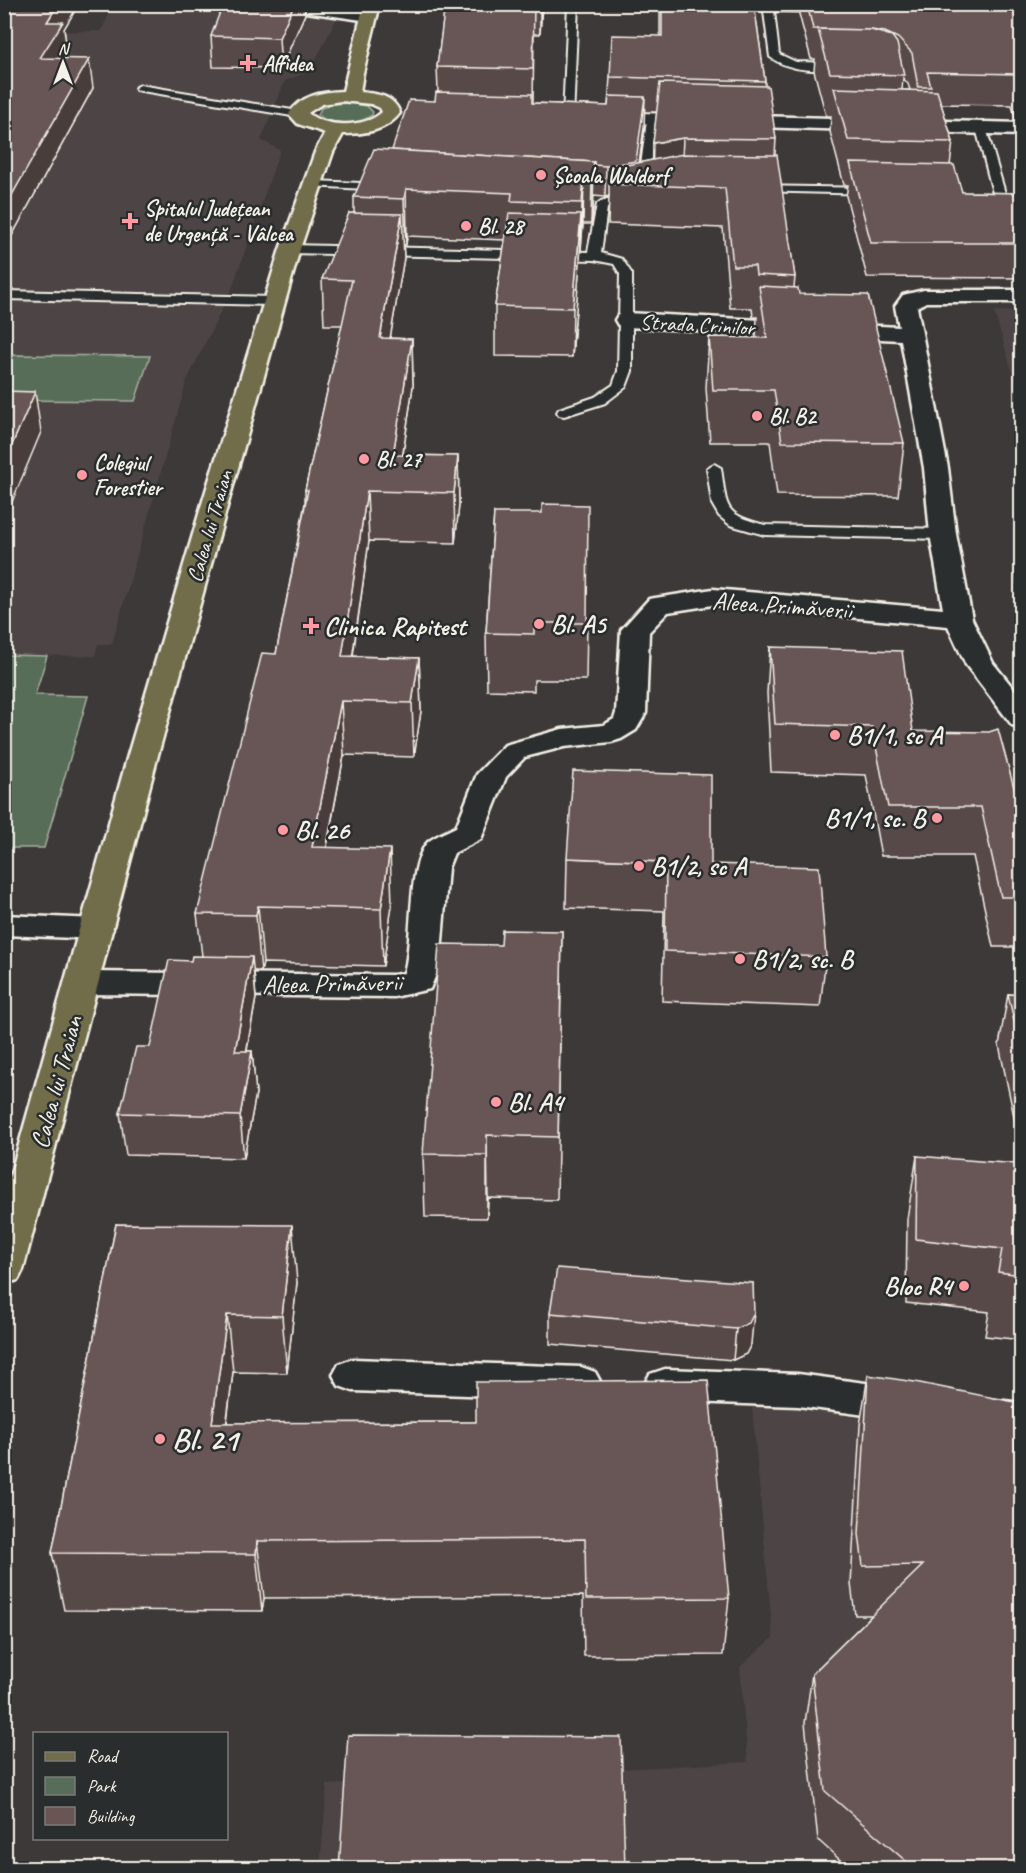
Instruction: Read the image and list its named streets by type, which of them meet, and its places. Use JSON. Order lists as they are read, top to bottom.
{
  "streets": {
    "main road": ["Calea lui Traian"],
    "street": ["Strada Crinilor", "Aleea Primăverii"]
  },
  "crossings": [
    ["Strada Crinilor", "Calea lui Traian"],
    ["Calea lui Traian", "Aleea Primăverii"]
  ],
  "places": {
    "health": ["Affidea", "Spitalul Județean de Urgență - Vâlcea", "Clinica Rapitest"],
    "other": [
      "Școala Waldorf",
      "Bl. 28",
      "Bl. B2",
      "Bl. 27",
      "Colegiul Forestier",
      "Bl. A5",
      "B1/1, sc A",
      "B1/1, sc. B",
      "Bl. 26",
      "B1/2, sc A",
      "B1/2, sc. B",
      "Bl. A4",
      "Bloc R4",
      "Bl. 21"
    ]
  },
  "legend": ["Road", "Park", "Building"],
  "north": "top"
}
